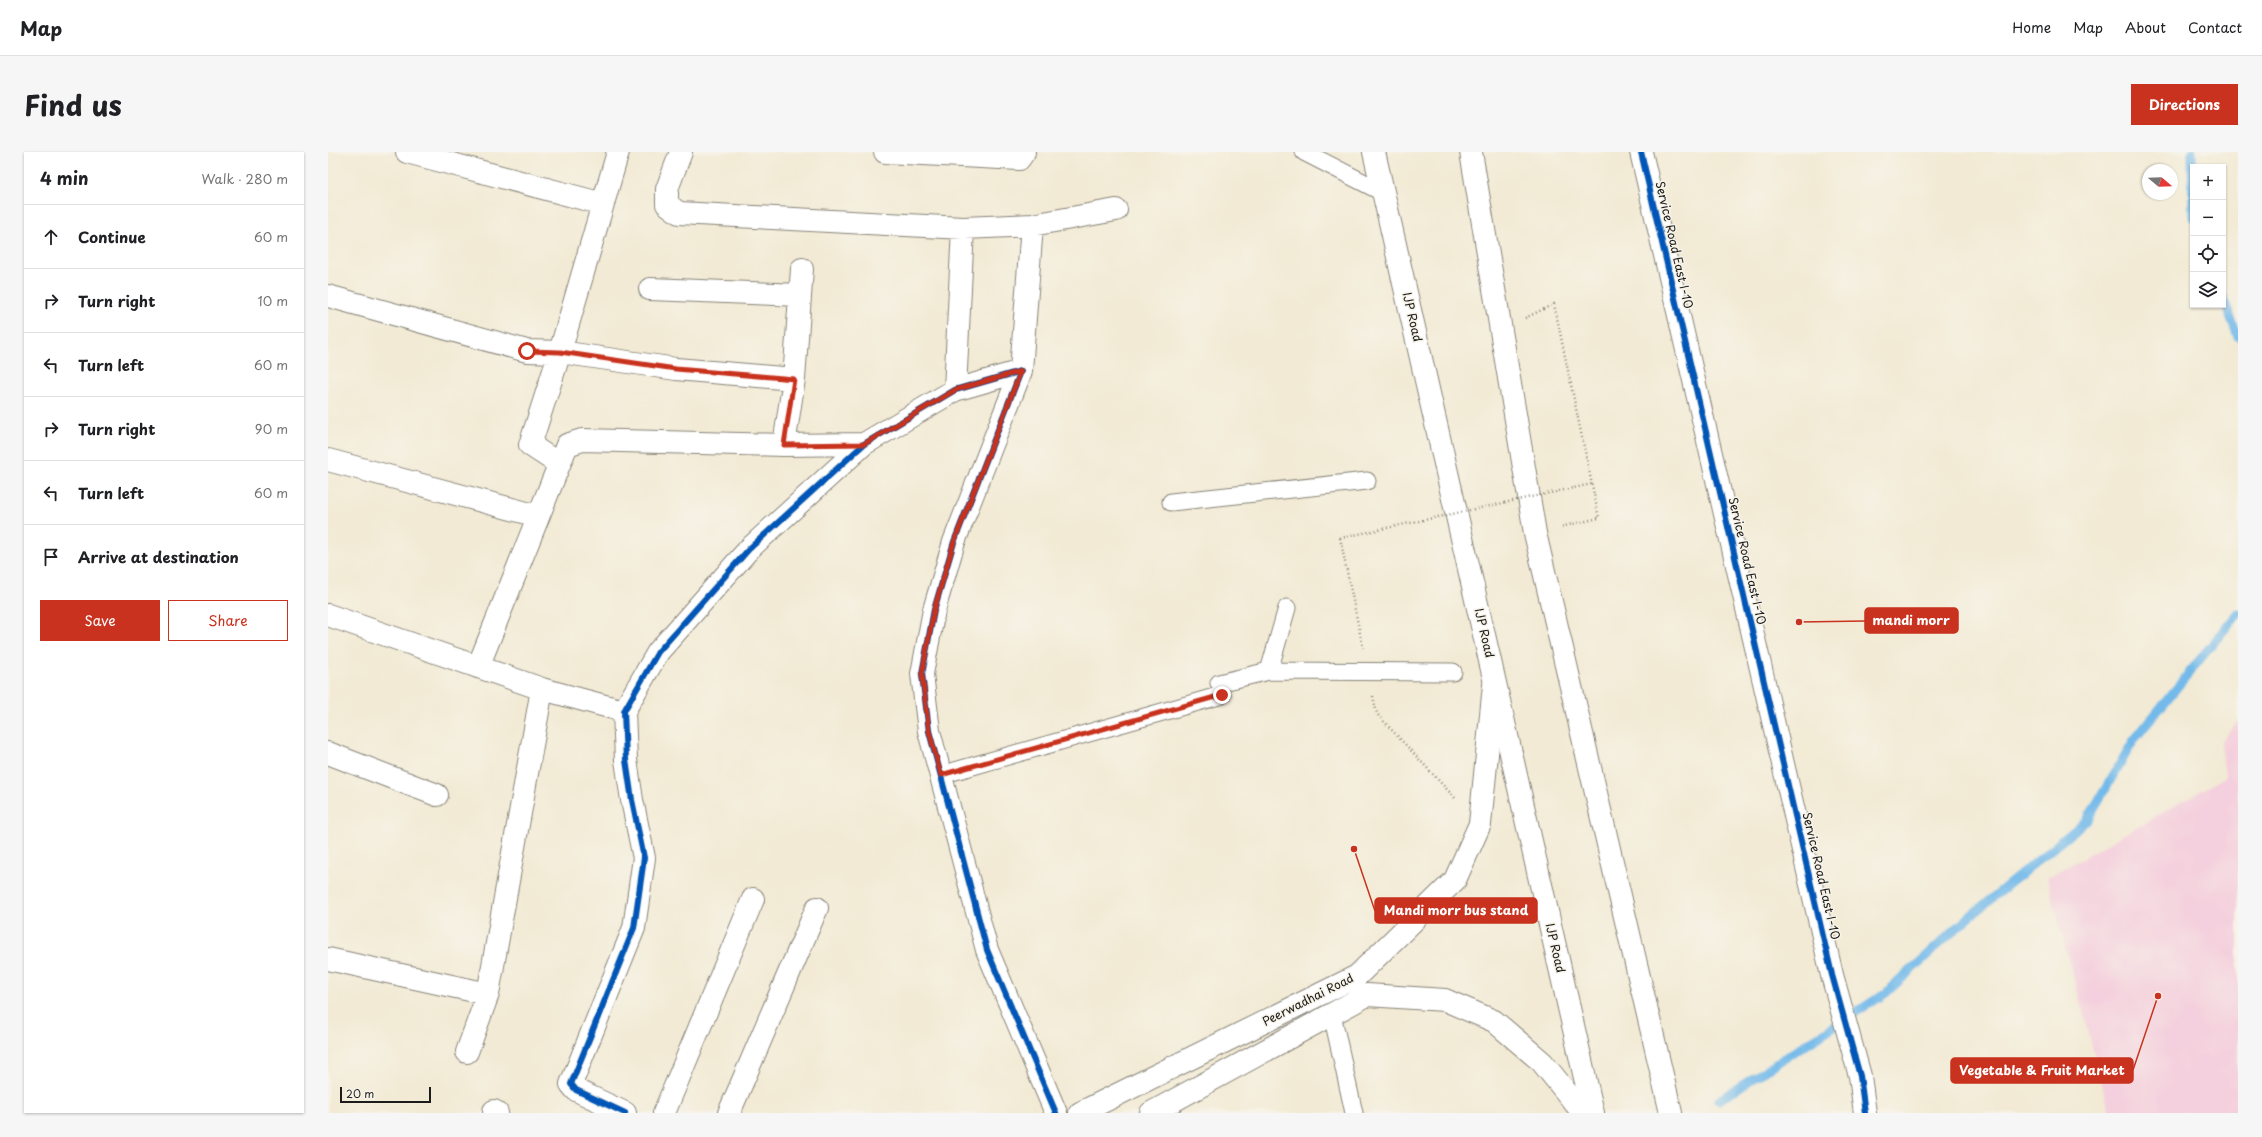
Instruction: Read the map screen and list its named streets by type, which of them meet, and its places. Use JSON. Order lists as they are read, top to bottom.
{
  "streets": {
    "main road": ["Service Road East I-10", "IJP Road", "Peerwadhai Road"]
  },
  "crossings": [
    ["IJP Road", "Peerwadhai Road"]
  ],
  "places": ["mandi morr", "Mandi morr bus stand", "Vegetable & Fruit Market"],
  "scale_bar": "20 m",
  "north": "right",
  "page": {
    "header": "Map",
    "nav": [
      "Home",
      "Map",
      "About",
      "Contact"
    ],
    "title": "Find us",
    "buttons": [
      "Directions",
      ["Save", "Share"]
    ],
    "heading": ["4 min", "Walk · 280 m"],
    "map_buttons": ["+", "−"],
    "list": [
      ["Continue", "60 m"],
      ["Turn right", "10 m"],
      ["Turn left", "60 m"],
      ["Turn right", "90 m"],
      ["Turn left", "60 m"],
      "Arrive at destination"
    ],
    "scale": "20 m"
  }
}
